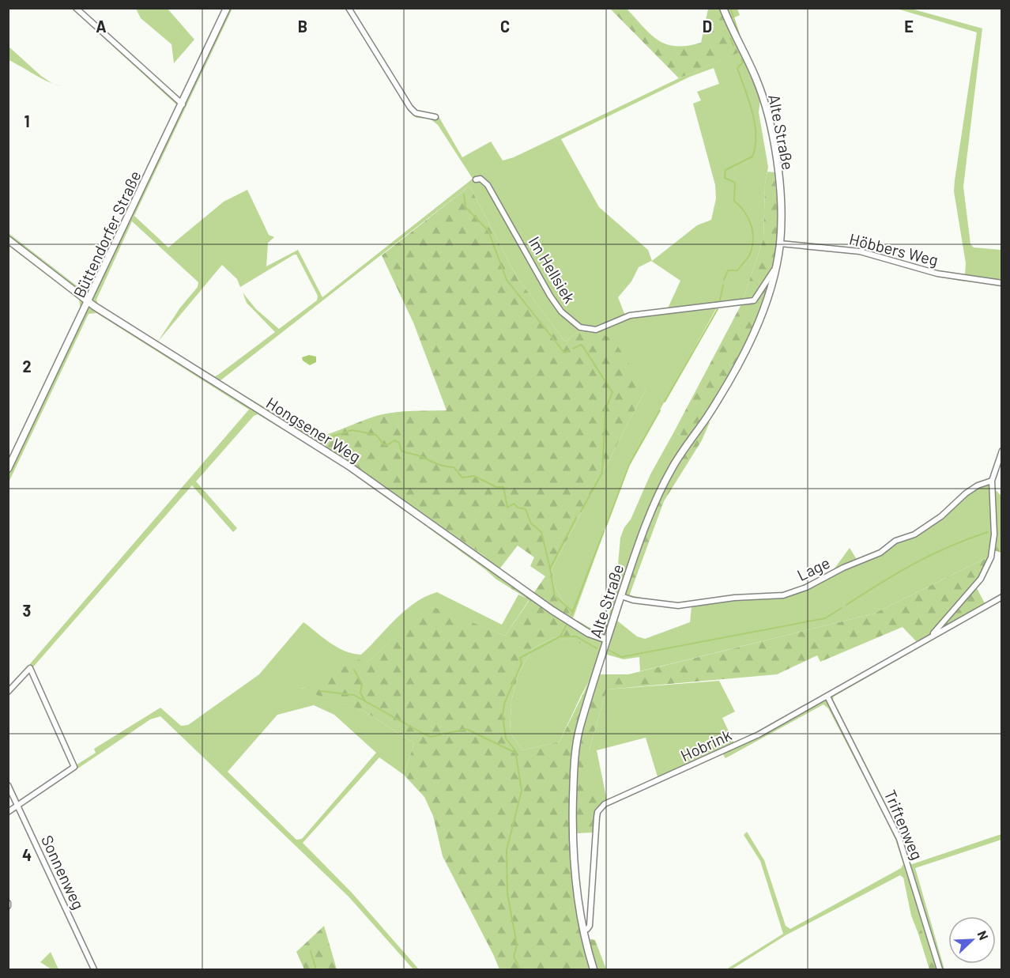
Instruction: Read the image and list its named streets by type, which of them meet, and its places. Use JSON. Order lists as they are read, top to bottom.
{
  "streets": {
    "street": [
      "Alte Straße",
      "Büttendorfer Straße",
      "Höbbers Weg",
      "Im Hellsiek",
      "Hongsener Weg",
      "Lage",
      "Hobrink",
      "Triftenweg",
      "Sonnenweg"
    ]
  },
  "crossings": [
    ["Alte Straße", "Höbbers Weg"],
    ["Alte Straße", "Im Hellsiek"],
    ["Alte Straße", "Hongsener Weg"],
    ["Alte Straße", "Lage"],
    ["Alte Straße", "Hobrink"],
    ["Büttendorfer Straße", "Hongsener Weg"],
    ["Hobrink", "Triftenweg"]
  ],
  "north": "top right",
  "grid": {
    "columns": [
      "A",
      "B",
      "C",
      "D",
      "E"
    ],
    "rows": [
      "1",
      "2",
      "3",
      "4"
    ]
  }
}
